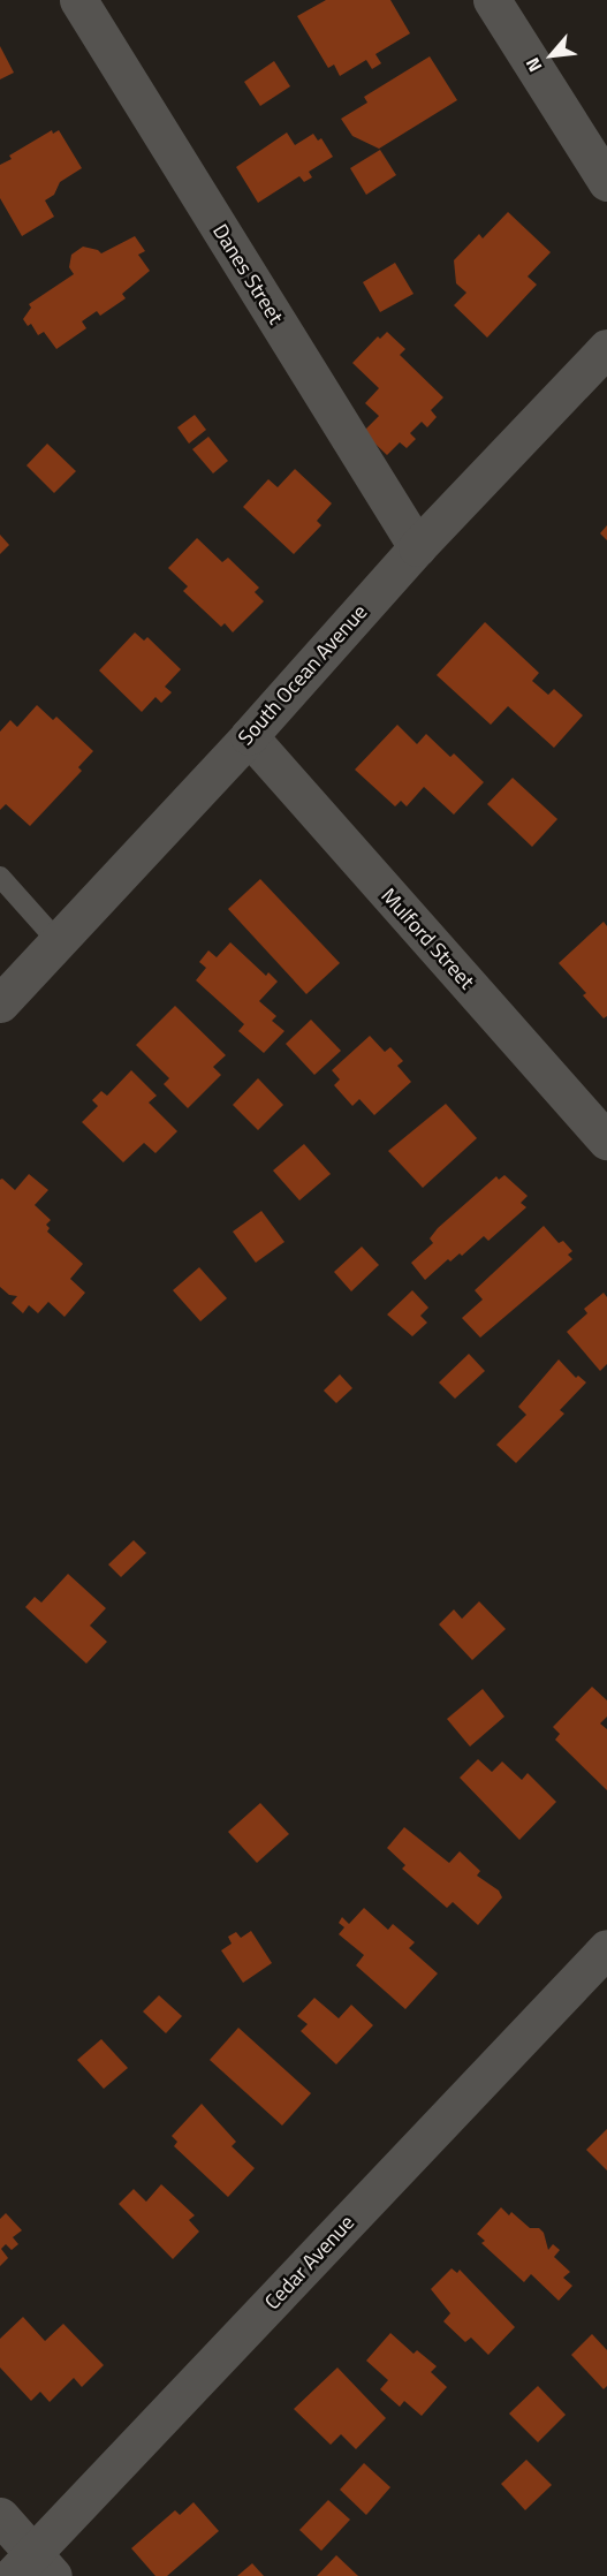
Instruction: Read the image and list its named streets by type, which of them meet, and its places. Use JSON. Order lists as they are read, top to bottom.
{
  "streets": {
    "street": [
      "Danes Street",
      "South Ocean Avenue",
      "Mulford Street",
      "Cedar Avenue"
    ]
  },
  "crossings": [
    ["Danes Street", "South Ocean Avenue"],
    ["South Ocean Avenue", "Mulford Street"]
  ],
  "north": "bottom left"
}
